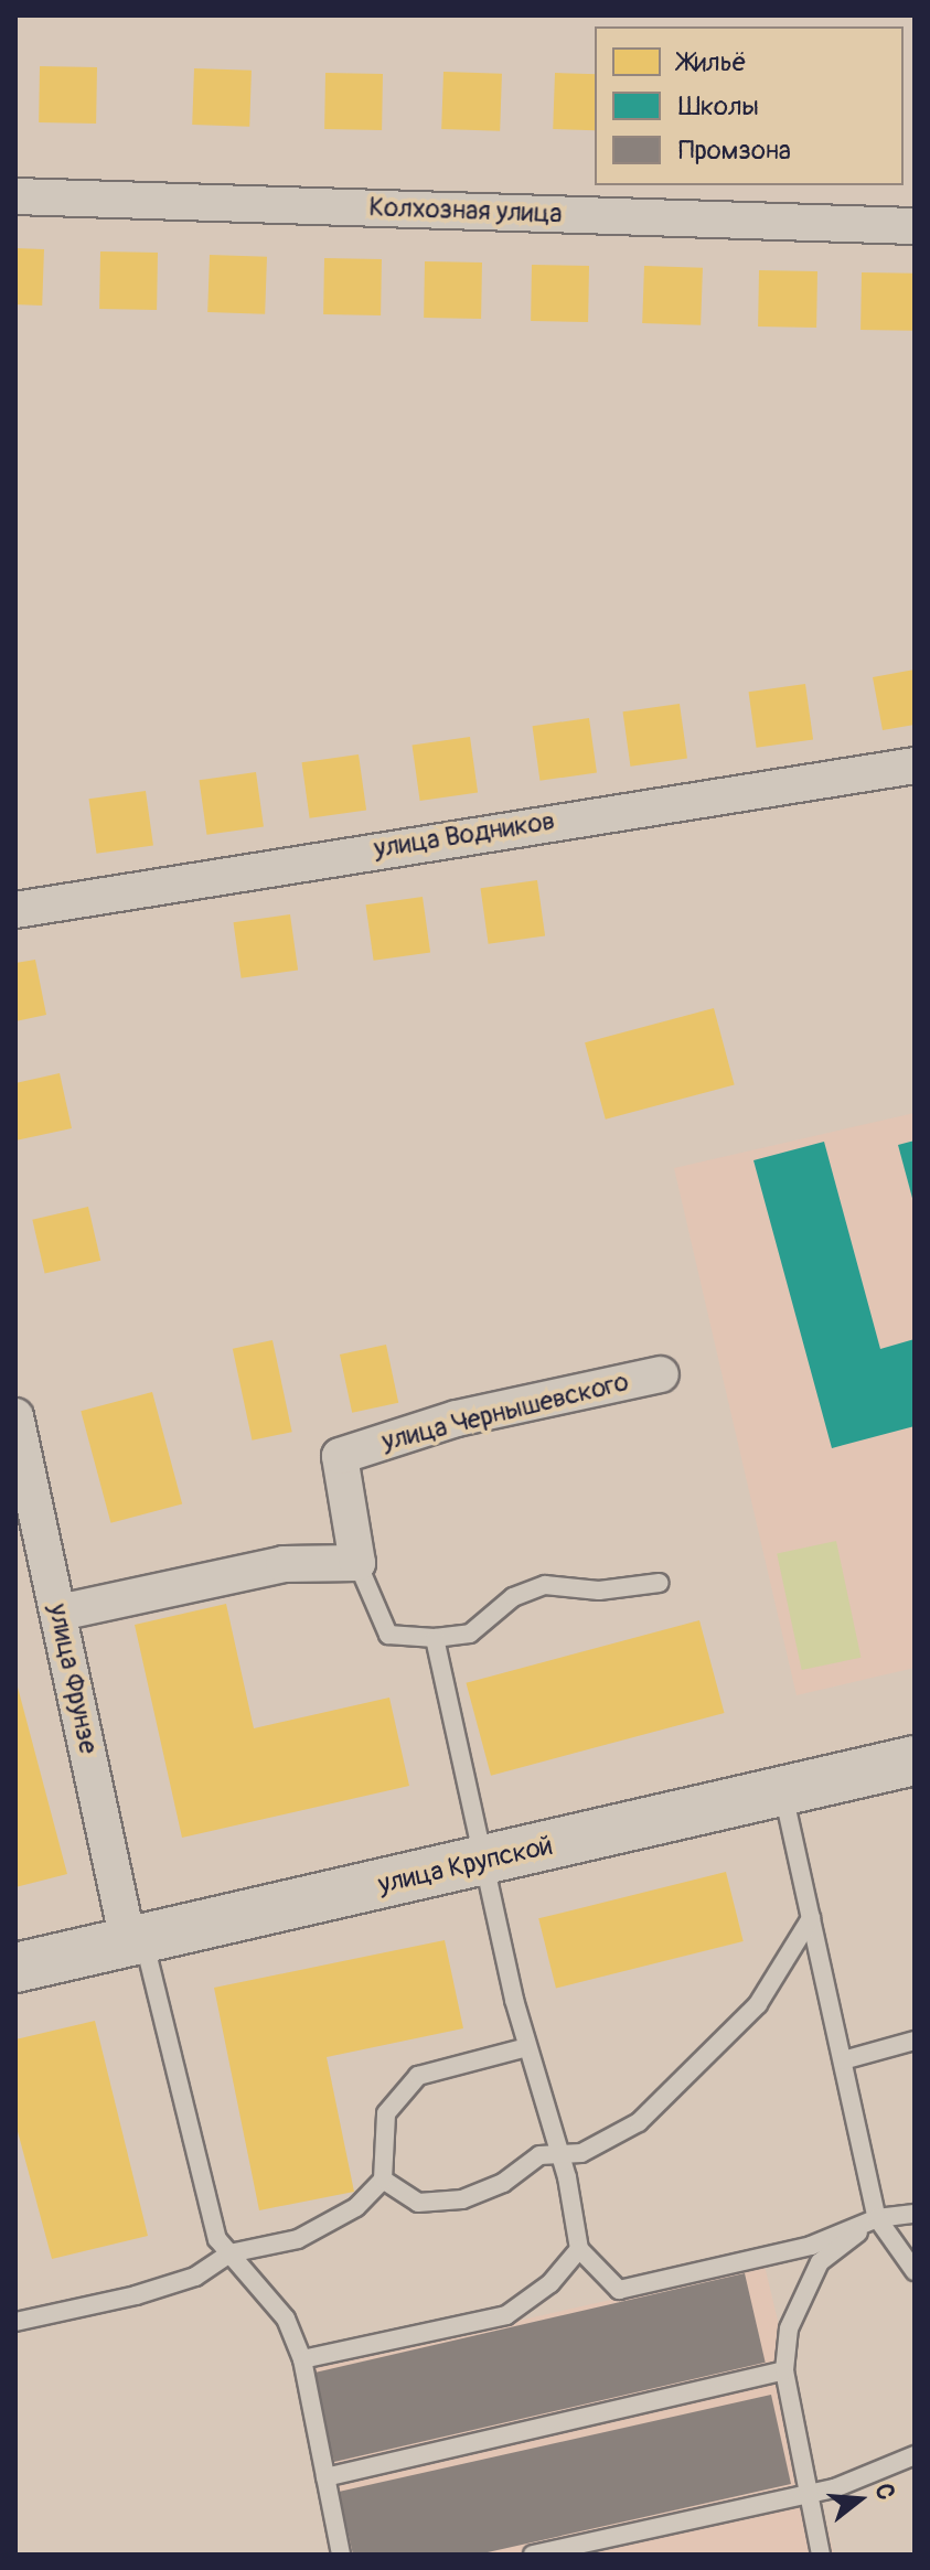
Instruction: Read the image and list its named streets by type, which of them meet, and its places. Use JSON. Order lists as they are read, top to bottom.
{
  "streets": {
    "street": [
      "Колхозная улица",
      "улица Водников",
      "улица Чернышевского",
      "улица Фрунзе",
      "улица Крупской"
    ]
  },
  "crossings": [
    ["улица Фрунзе", "улица Крупской"]
  ],
  "legend": ["Жильё", "Школы", "Промзона"],
  "north": "right"
}
